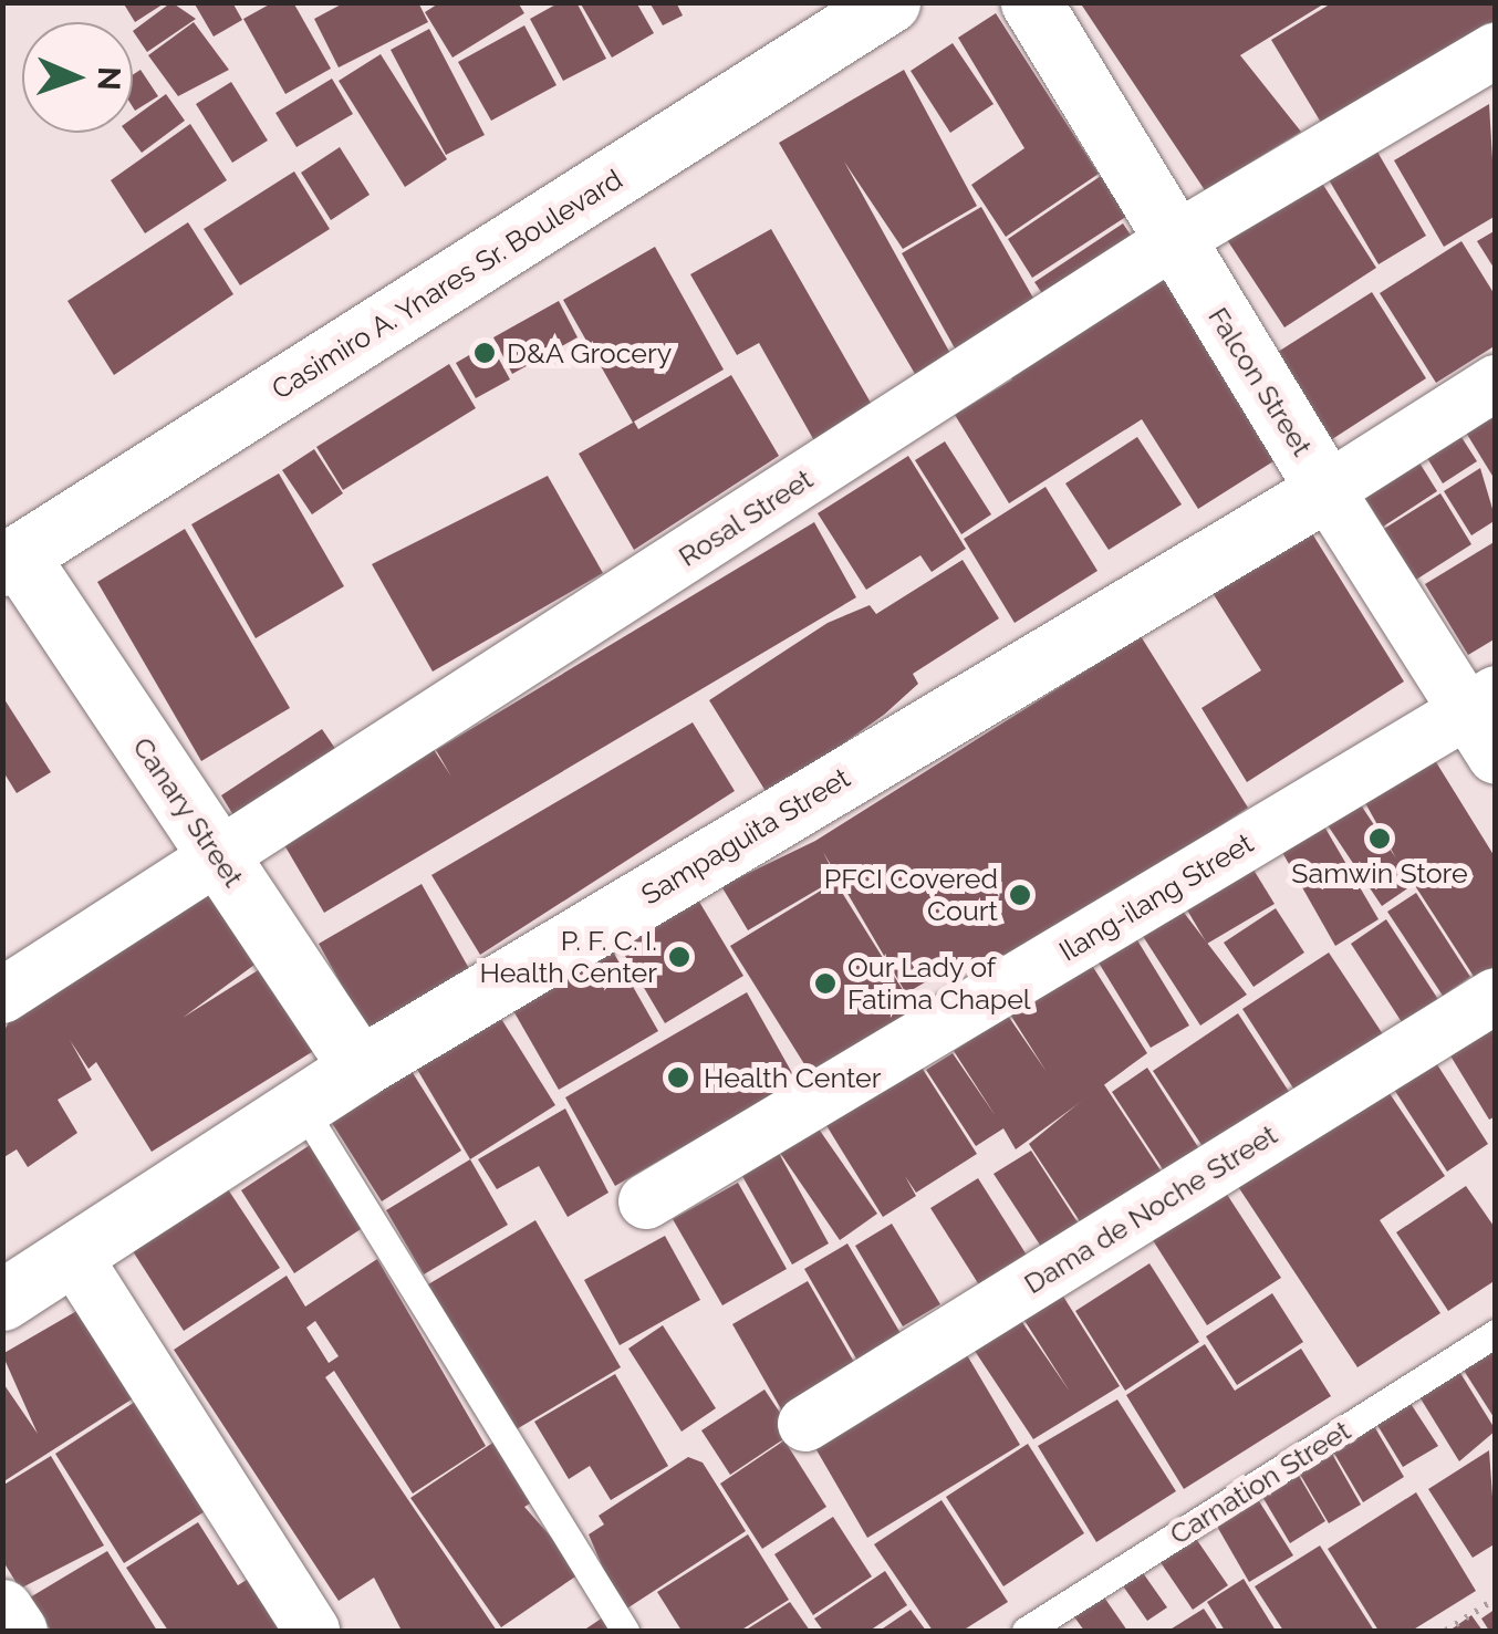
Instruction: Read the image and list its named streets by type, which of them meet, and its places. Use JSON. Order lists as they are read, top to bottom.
{
  "streets": {
    "street": [
      "Casimiro A. Ynares Sr. Boulevard",
      "Falcon Street",
      "Rosal Street",
      "Canary Street",
      "Sampaguita Street",
      "Ilang-ilang Street",
      "Dama de Noche Street"
    ],
    "lane": ["Carnation Street"]
  },
  "crossings": [
    ["Casimiro A. Ynares Sr. Boulevard", "Canary Street"],
    ["Falcon Street", "Rosal Street"],
    ["Falcon Street", "Sampaguita Street"],
    ["Falcon Street", "Ilang-ilang Street"],
    ["Rosal Street", "Canary Street"],
    ["Canary Street", "Sampaguita Street"]
  ],
  "places": [
    "D&A Grocery",
    "Samwin Store",
    "PFCI Covered Court",
    "P. F. C. I. Health Center",
    "Our Lady of Fatima Chapel",
    "Health Center"
  ],
  "north": "right"
}
